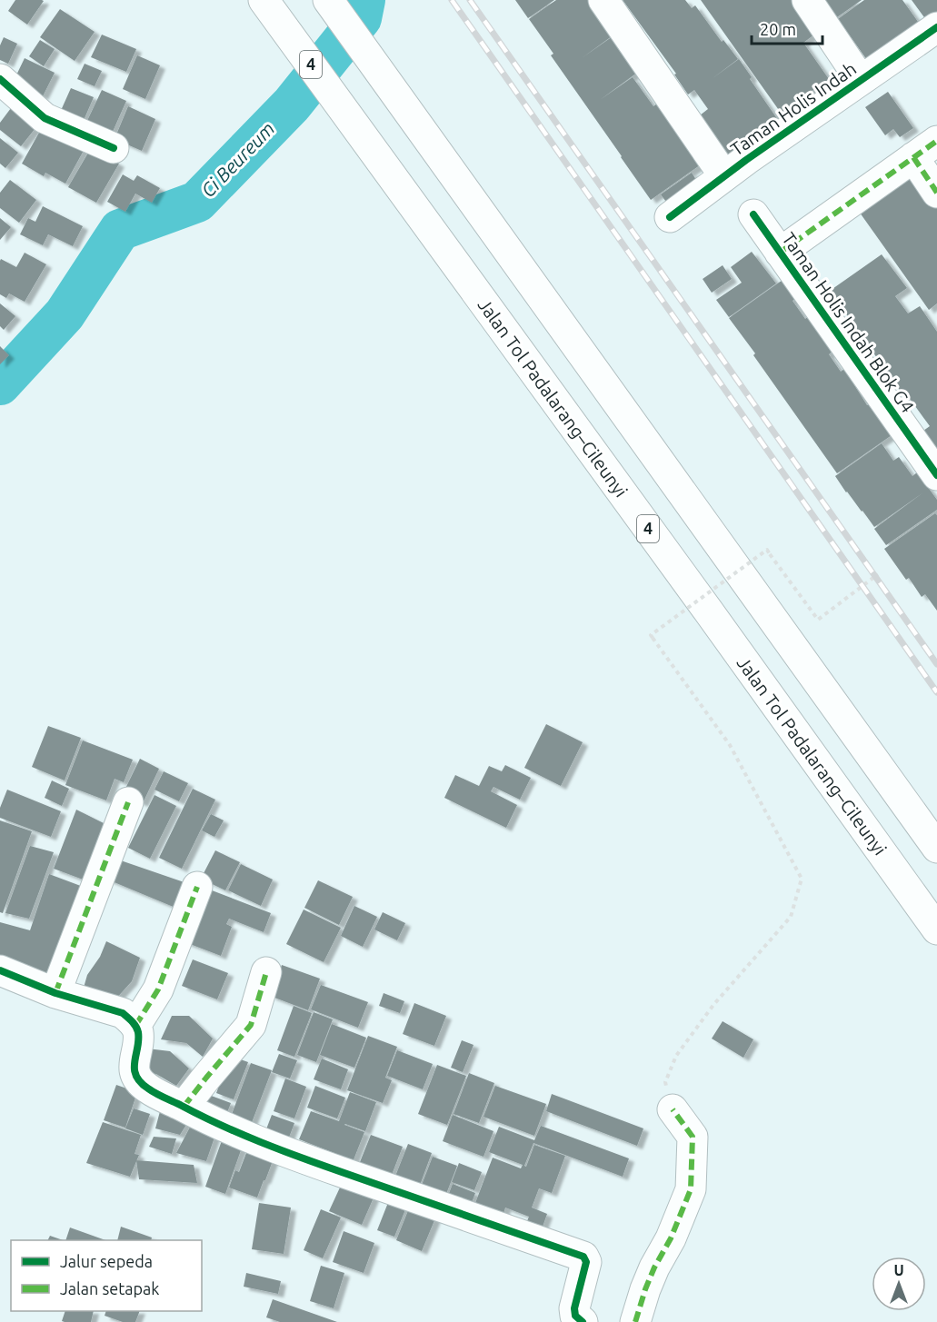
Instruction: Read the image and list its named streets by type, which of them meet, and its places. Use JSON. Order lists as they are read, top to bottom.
{
  "streets": {
    "main road": [
      "4",
      "Taman Holis Indah",
      "Taman Holis Indah Blok G4",
      "Jalan Tol Padalarang–Cileunyi"
    ]
  },
  "water": ["Ci Beureum"],
  "legend": ["Jalur sepeda", "Jalan setapak"],
  "scale_bar": "20 m",
  "north": "top"
}
